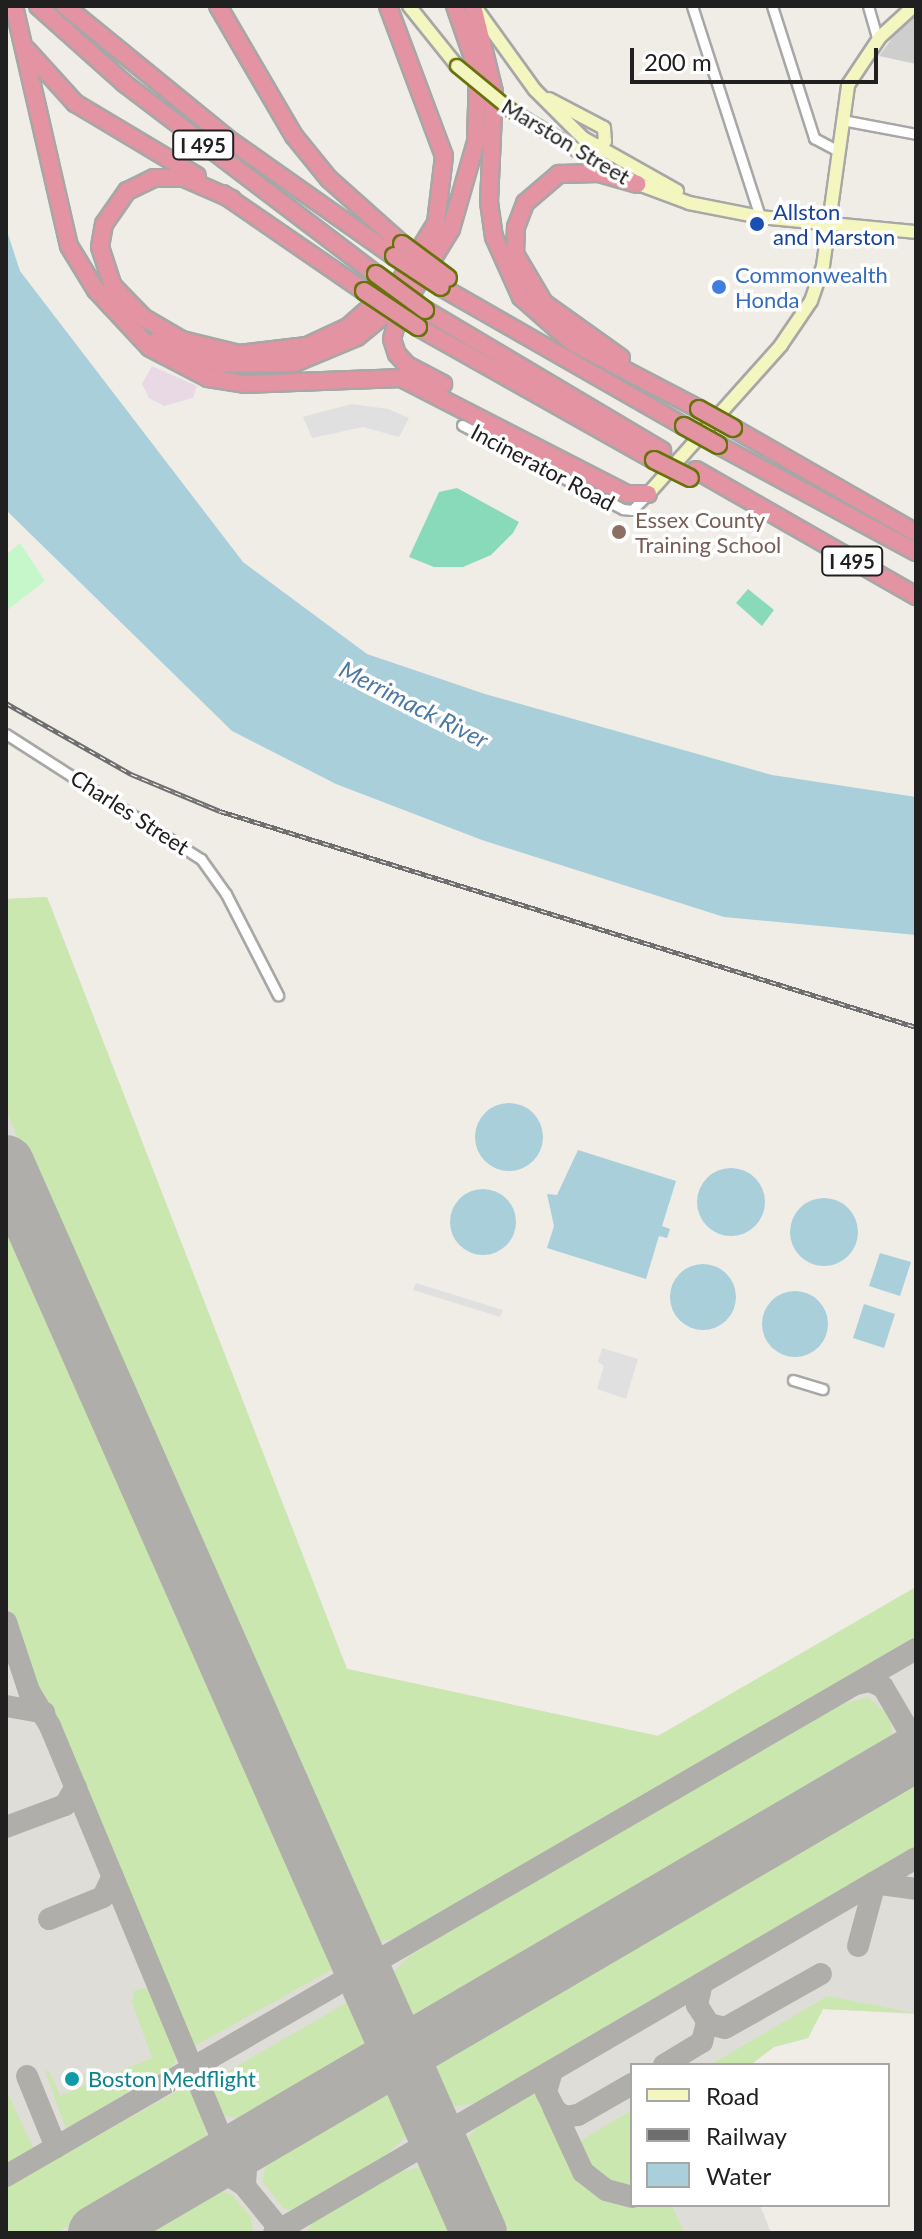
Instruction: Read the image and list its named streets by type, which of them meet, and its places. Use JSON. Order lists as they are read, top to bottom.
{
  "streets": {
    "highway": ["I 495"],
    "main road": ["Marston Street"],
    "street": ["Incinerator Road", "Charles Street"]
  },
  "water": ["Merrimack River"],
  "places": [
    "Allston and Marston",
    "Commonwealth Honda",
    "Essex County Training School",
    "Boston Medflight"
  ],
  "legend": ["Road", "Railway", "Water"],
  "scale_bar": "200 m"
}
